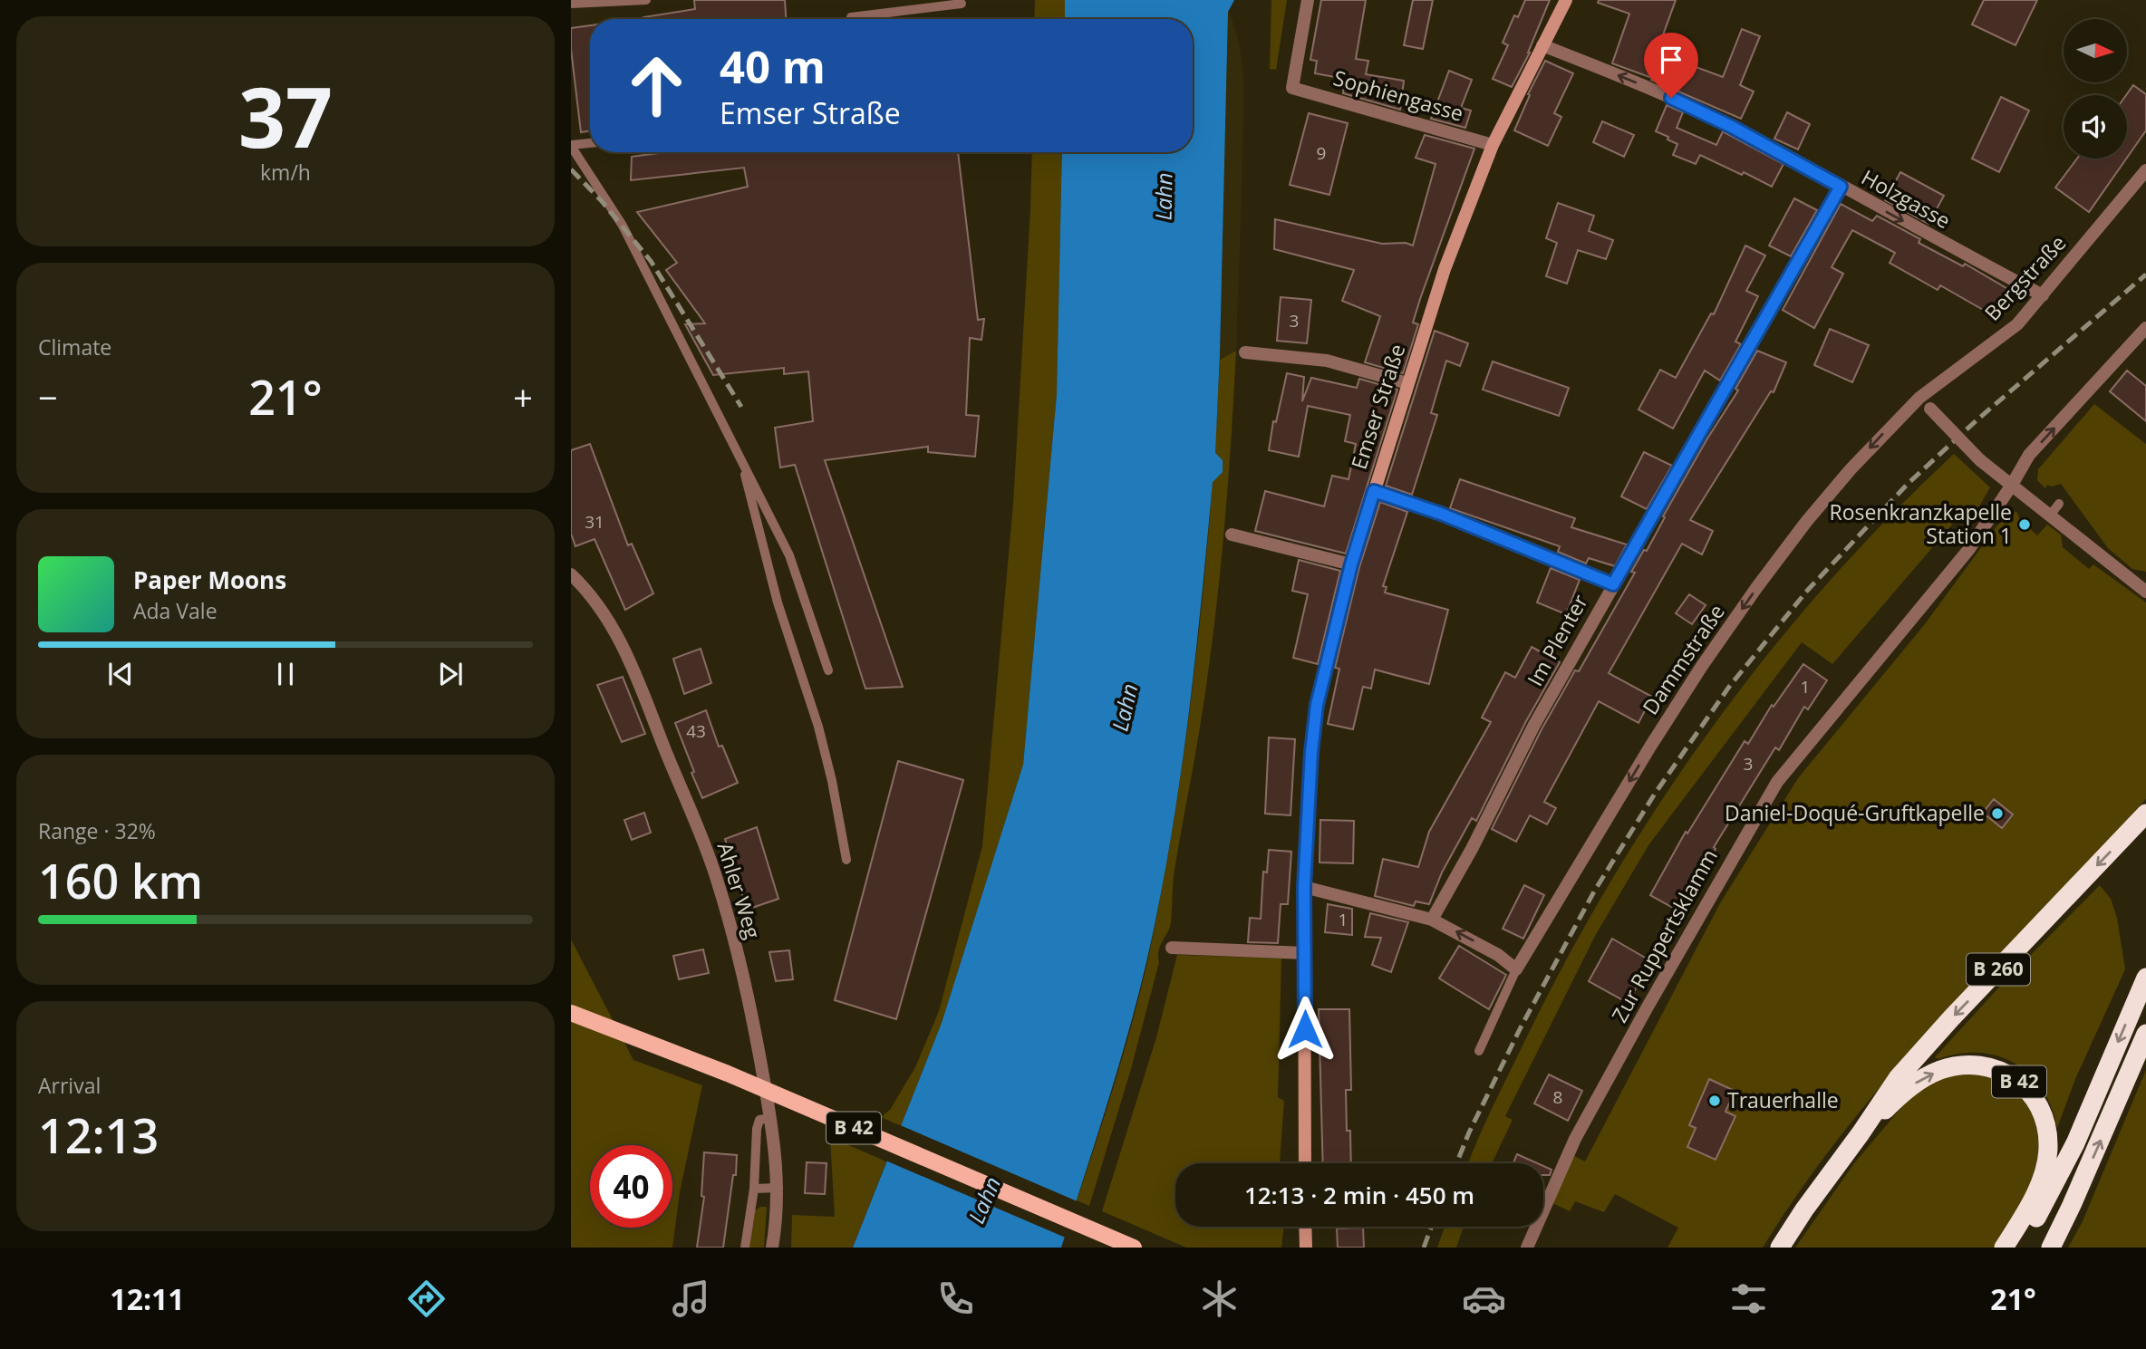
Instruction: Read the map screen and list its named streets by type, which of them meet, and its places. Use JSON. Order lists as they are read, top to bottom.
{
  "streets": {
    "highway": ["B 260", "B 42"],
    "street": [
      "Sophiengasse",
      "Holzgasse",
      "Bergstraße",
      "Emser Straße",
      "Im Plenter",
      "Dammstraße",
      "Ahler Weg",
      "Zur Ruppertsklamm"
    ]
  },
  "crossings": [
    ["Sophiengasse", "Emser Straße"],
    ["Holzgasse", "Bergstraße"],
    ["Holzgasse", "Emser Straße"],
    ["Holzgasse", "Im Plenter"],
    ["Bergstraße", "Dammstraße"],
    ["B 260", "B 42"]
  ],
  "one_way": ["Dammstraße"],
  "water": ["Lahn"],
  "places": ["Rosenkranzkapelle Station 1", "Daniel-Doqué-Gruftkapelle", "Trauerhalle"],
  "house_numbers": [
    "9",
    "3",
    "31",
    "1",
    "43",
    "3",
    "1",
    "8"
  ],
  "north": "right",
  "page": {
    "tile": [
      ["37", "km/h"],
      "Climate",
      ["Range · 32%", "160 km"],
      ["Arrival", "12:13"]
    ],
    "turn": ["40 m", "Emser Straße"],
    "heat": ["−", "21°", "+"],
    "song": ["Paper Moons", "Ada Vale"],
    "limit": "40",
    "trip": "12:13 · 2 min · 450 m",
    "tabs": ["12:11", "21°"]
  }
}
